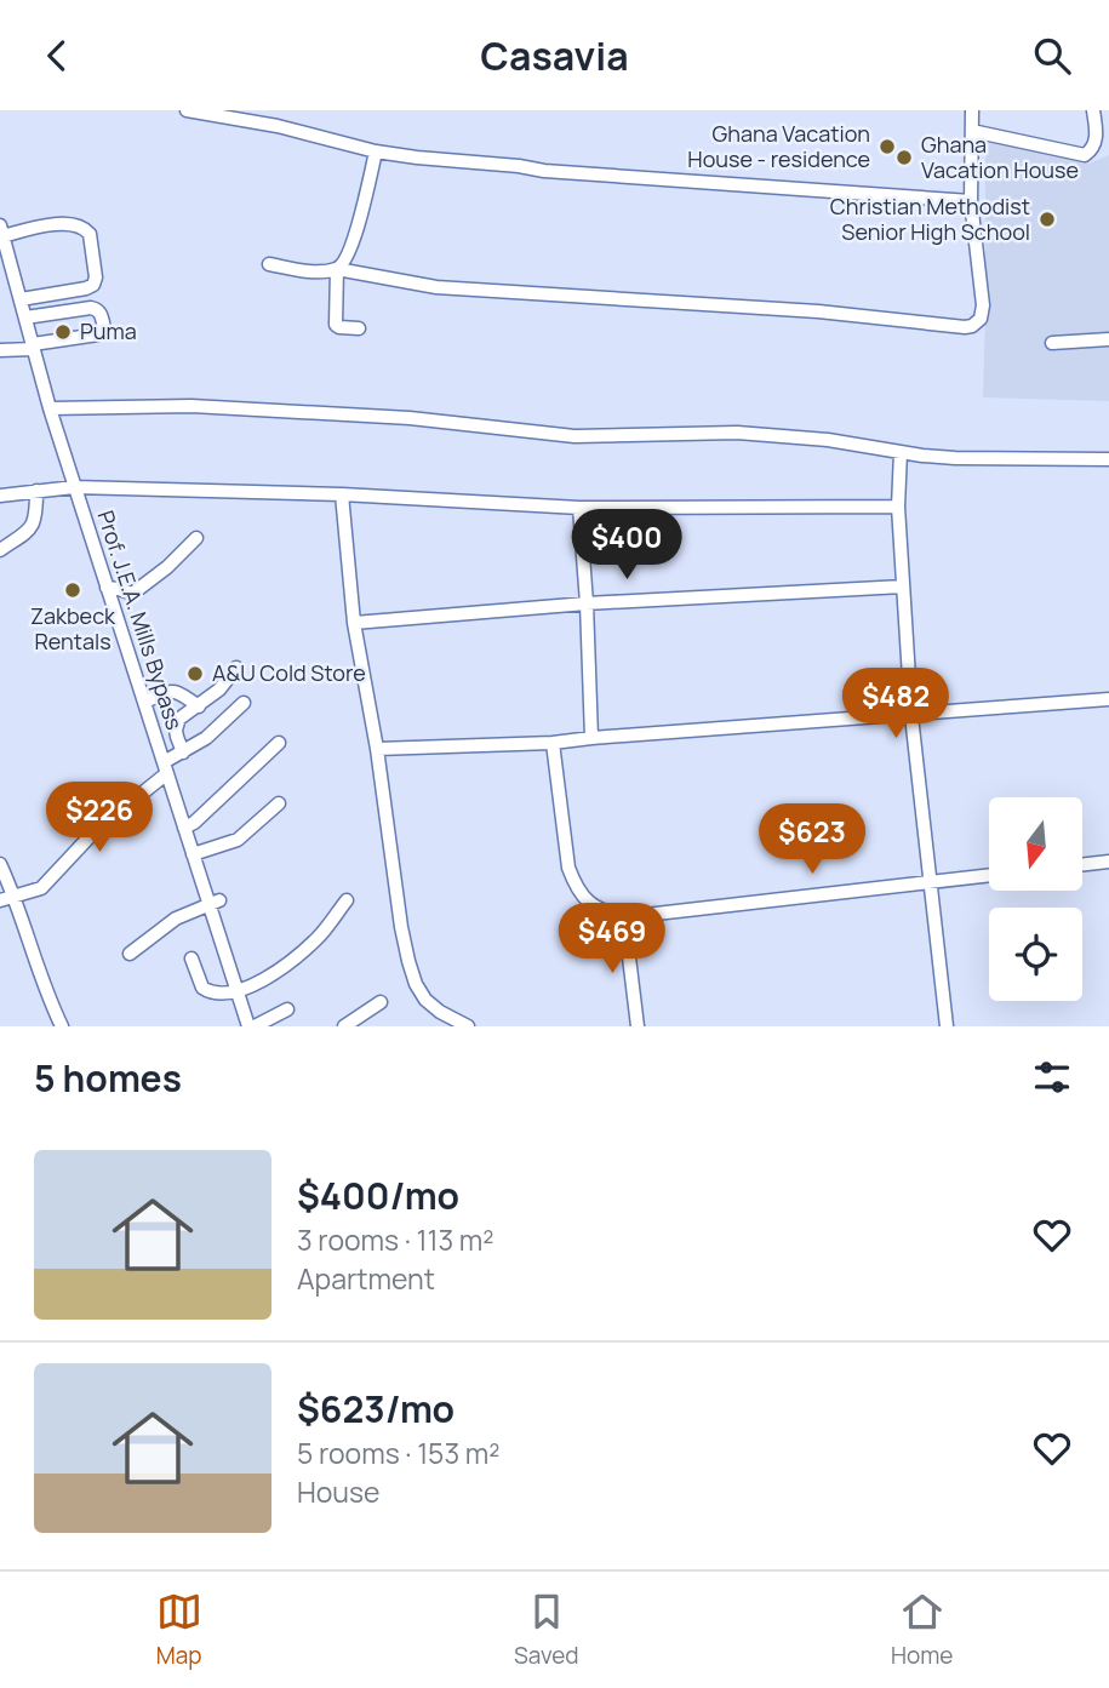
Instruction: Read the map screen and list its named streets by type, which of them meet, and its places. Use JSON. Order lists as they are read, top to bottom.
{
  "streets": {
    "street": ["Prof. J.E.A. Mills Bypass"]
  },
  "places": [
    "Ghana Vacation House - residence",
    "Ghana Vacation House",
    "Christian Methodist Senior High School",
    "Puma",
    "Zakbeck Rentals",
    "A&U Cold Store"
  ],
  "north": "bottom",
  "page": {
    "header": "Casavia",
    "price": [
      "$400",
      "$482",
      "$226",
      "$623",
      "$469"
    ],
    "heading": "5 homes",
    "list": [
      {
        "name": "$400/mo",
        "note": "3 rooms · 113 m² · Apartment"
      },
      {
        "name": "$623/mo",
        "note": "5 rooms · 153 m² · House"
      }
    ],
    "tabs": ["Map", "Saved", "Home"]
  }
}
